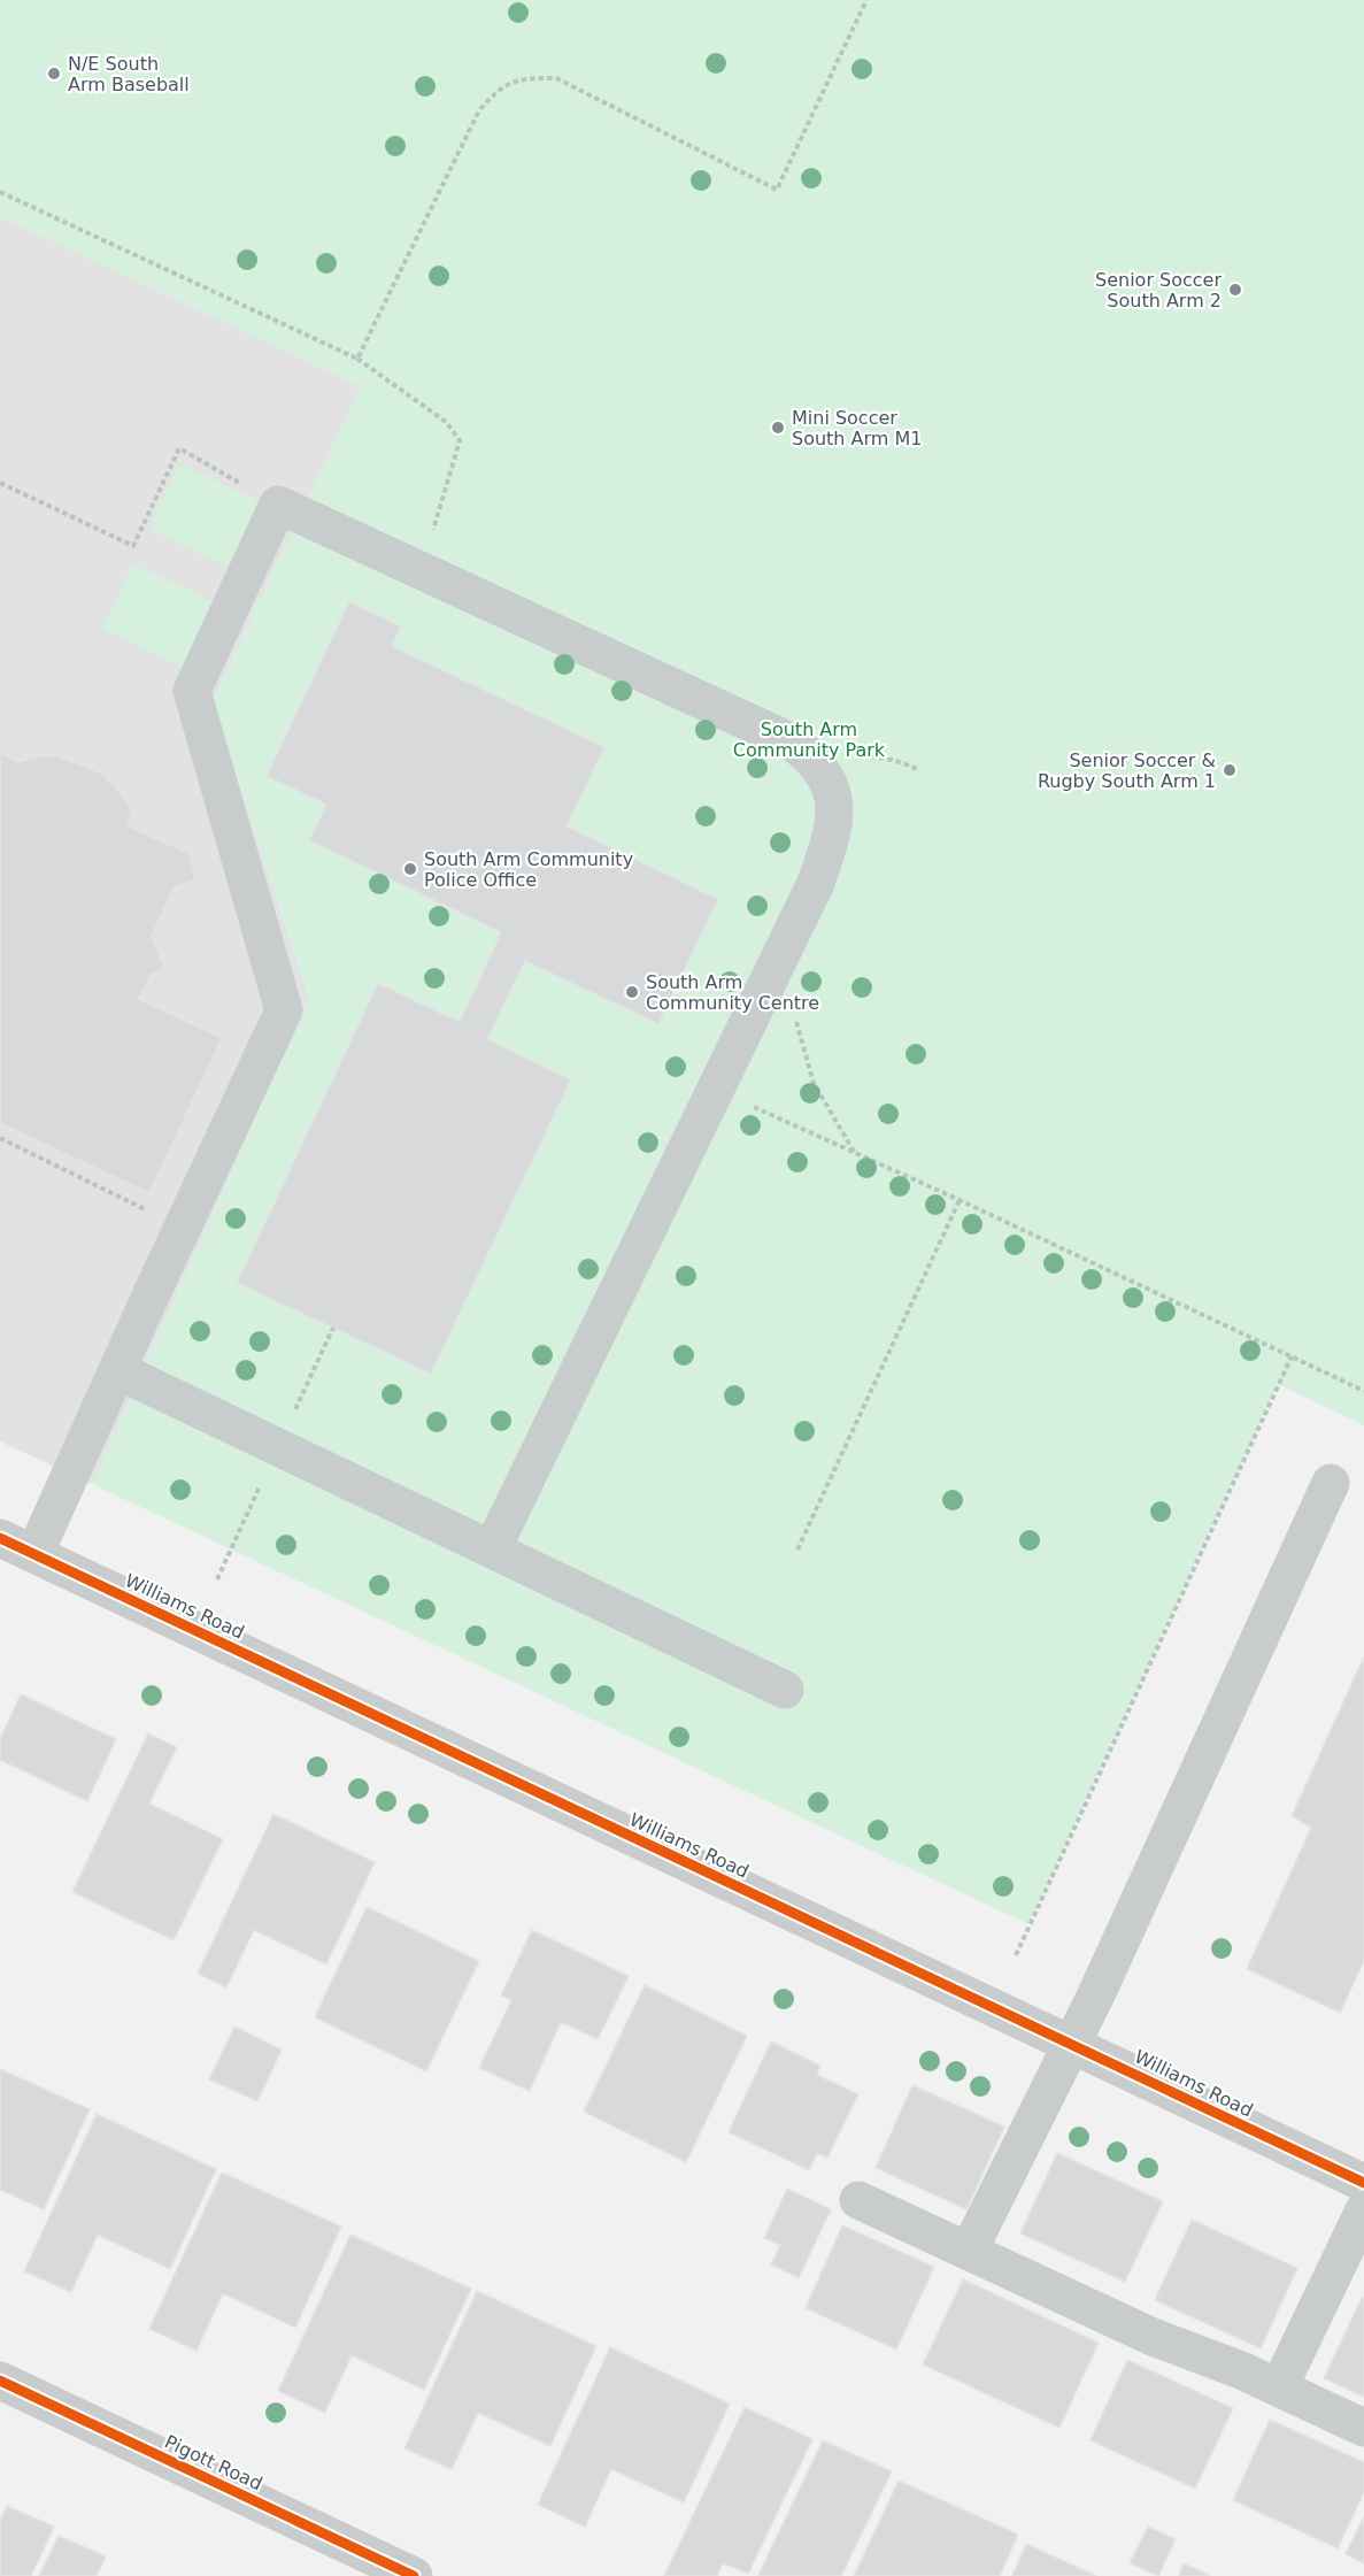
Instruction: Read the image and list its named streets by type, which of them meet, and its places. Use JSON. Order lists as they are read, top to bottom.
{
  "streets": {
    "street": ["Williams Road", "Pigott Road"]
  },
  "parks": ["South Arm Community Park"],
  "places": [
    "N/E South Arm Baseball",
    "Senior Soccer South Arm 2",
    "Mini Soccer South Arm M1",
    "Senior Soccer & Rugby South Arm 1",
    "South Arm Community Police Office",
    "South Arm Community Centre"
  ]
}
